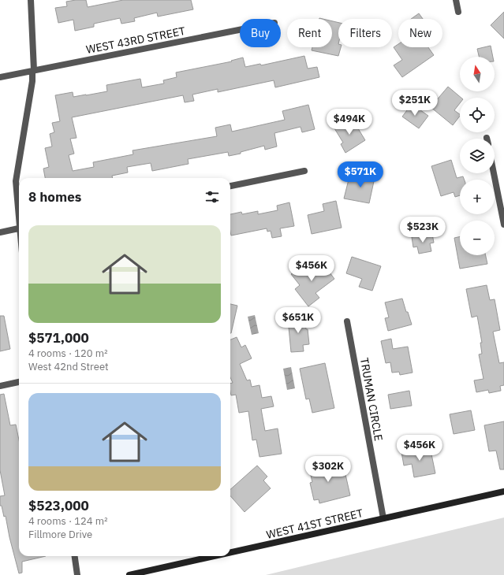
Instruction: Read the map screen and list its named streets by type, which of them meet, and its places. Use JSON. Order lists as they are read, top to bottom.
{
  "streets": {
    "street": ["WEST 43RD STREET", "TRUMAN CIRCLE", "WEST 41ST STREET"]
  },
  "crossings": [
    ["TRUMAN CIRCLE", "WEST 41ST STREET"]
  ],
  "north": "top",
  "page": {
    "chip": [
      "Buy",
      "Rent",
      "Filters",
      "New"
    ],
    "map_buttons": ["+", "−"],
    "price": [
      "$251K",
      "$494K",
      "$571K",
      "$523K",
      "$456K",
      "$651K",
      "$456K",
      "$302K"
    ],
    "heading": "8 homes",
    "list": [
      {
        "name": "$571,000",
        "note": "4 rooms · 120 m² · West 42nd Street"
      },
      {
        "name": "$523,000",
        "note": "4 rooms · 124 m² · Fillmore Drive"
      }
    ]
  }
}
